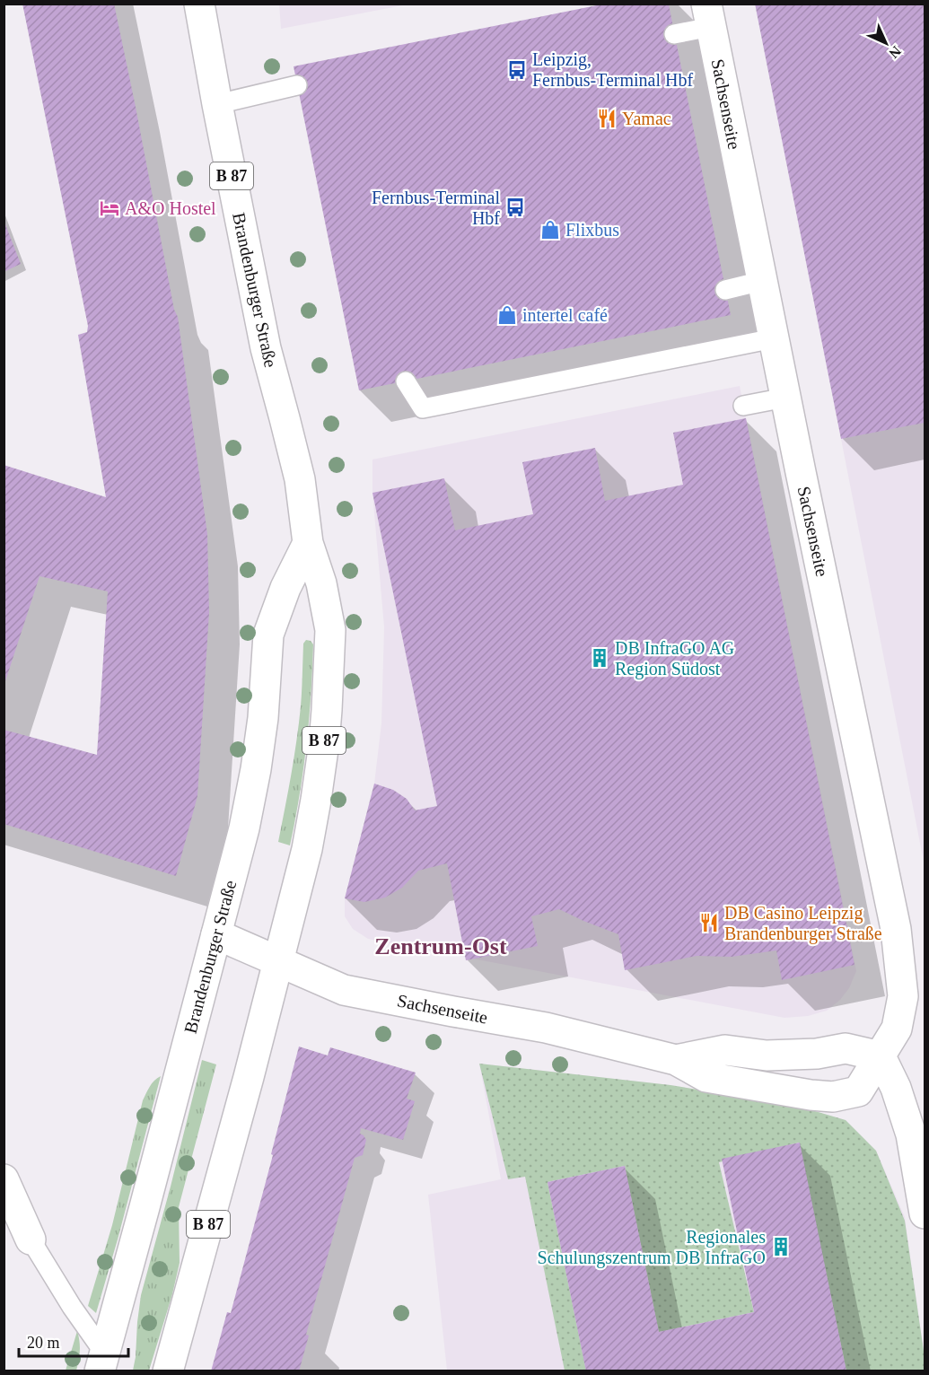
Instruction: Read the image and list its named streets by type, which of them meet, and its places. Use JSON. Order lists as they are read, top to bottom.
{
  "streets": {
    "main road": ["Sachsenseite", "B 87", "Brandenburger Straße"]
  },
  "crossings": [
    ["Sachsenseite", "Brandenburger Straße"]
  ],
  "districts": ["Zentrum-Ost"],
  "places": {
    "bus stop": ["Leipzig, Fernbus-Terminal Hbf", "Fernbus-Terminal Hbf"],
    "restaurant": ["Yamac", "DB Casino Leipzig Brandenburger Straße"],
    "hotel": ["A&O Hostel"],
    "shop": ["Flixbus", "intertel café"],
    "building": ["DB InfraGO AG Region Südost", "Regionales Schulungszentrum DB InfraGO"]
  },
  "scale_bar": "20 m",
  "north": "bottom right"
}
